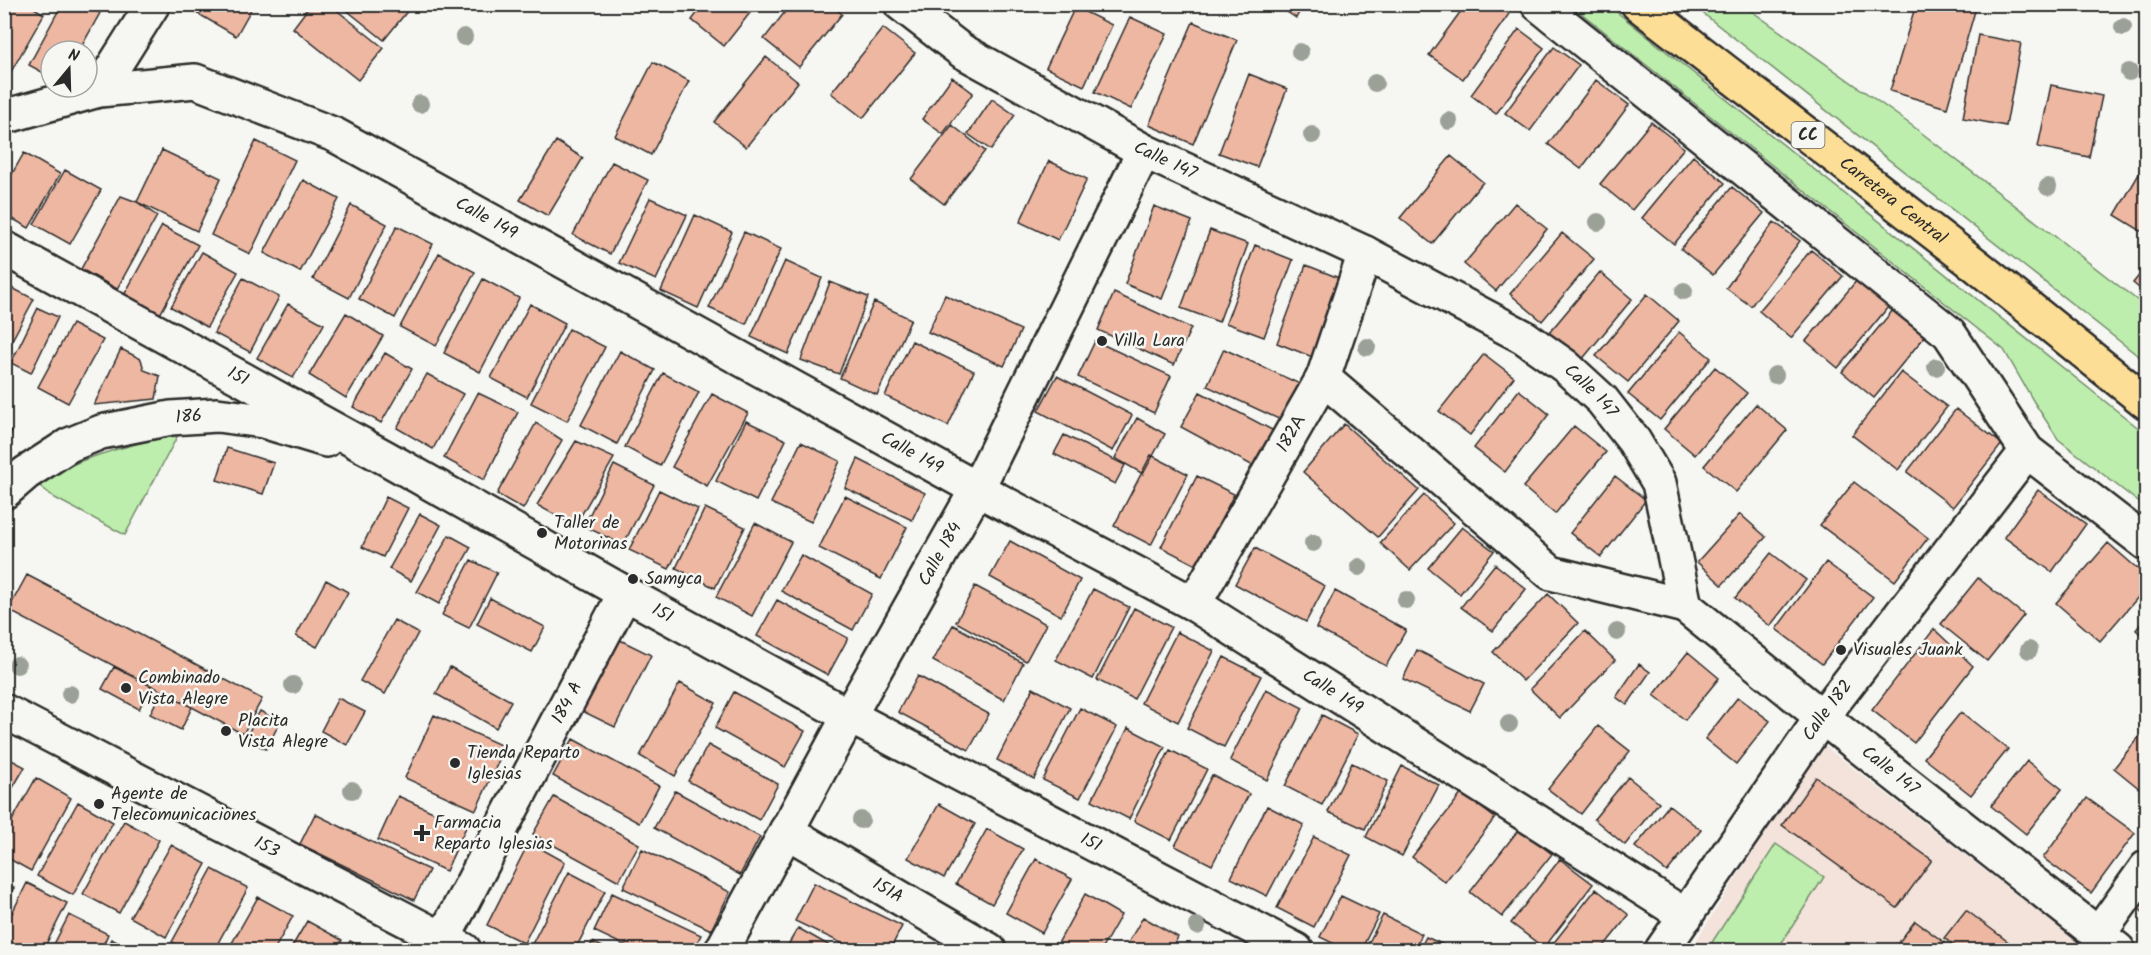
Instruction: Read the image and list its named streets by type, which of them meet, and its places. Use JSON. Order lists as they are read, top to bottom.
{
  "streets": {
    "main road": ["CC", "Carretera Central"],
    "street": [
      "Calle 147",
      "Calle 149",
      "151",
      "186",
      "182А",
      "Calle 184",
      "184 A",
      "Calle 182",
      "153",
      "151A"
    ]
  },
  "crossings": [
    ["Calle 147", "182А"],
    ["Calle 147", "Calle 184"],
    ["Calle 147", "Calle 182"],
    ["Calle 149", "182А"],
    ["Calle 149", "Calle 184"],
    ["Calle 149", "Calle 182"],
    ["151", "186"],
    ["151", "Calle 184"],
    ["151", "184 A"],
    ["Calle 184", "151A"],
    ["184 A", "153"]
  ],
  "places": {
    "other": [
      "Villa Lara",
      "Taller de Motorinas",
      "Samyca",
      "Visuales Juank",
      "Combinado Vista Alegre",
      "Placita Vista Alegre",
      "Tienda Reparto Iglesias",
      "Agente de Telecomunicaciones"
    ],
    "health": ["Farmacia Reparto Iglesias"]
  },
  "north": "top"
}
